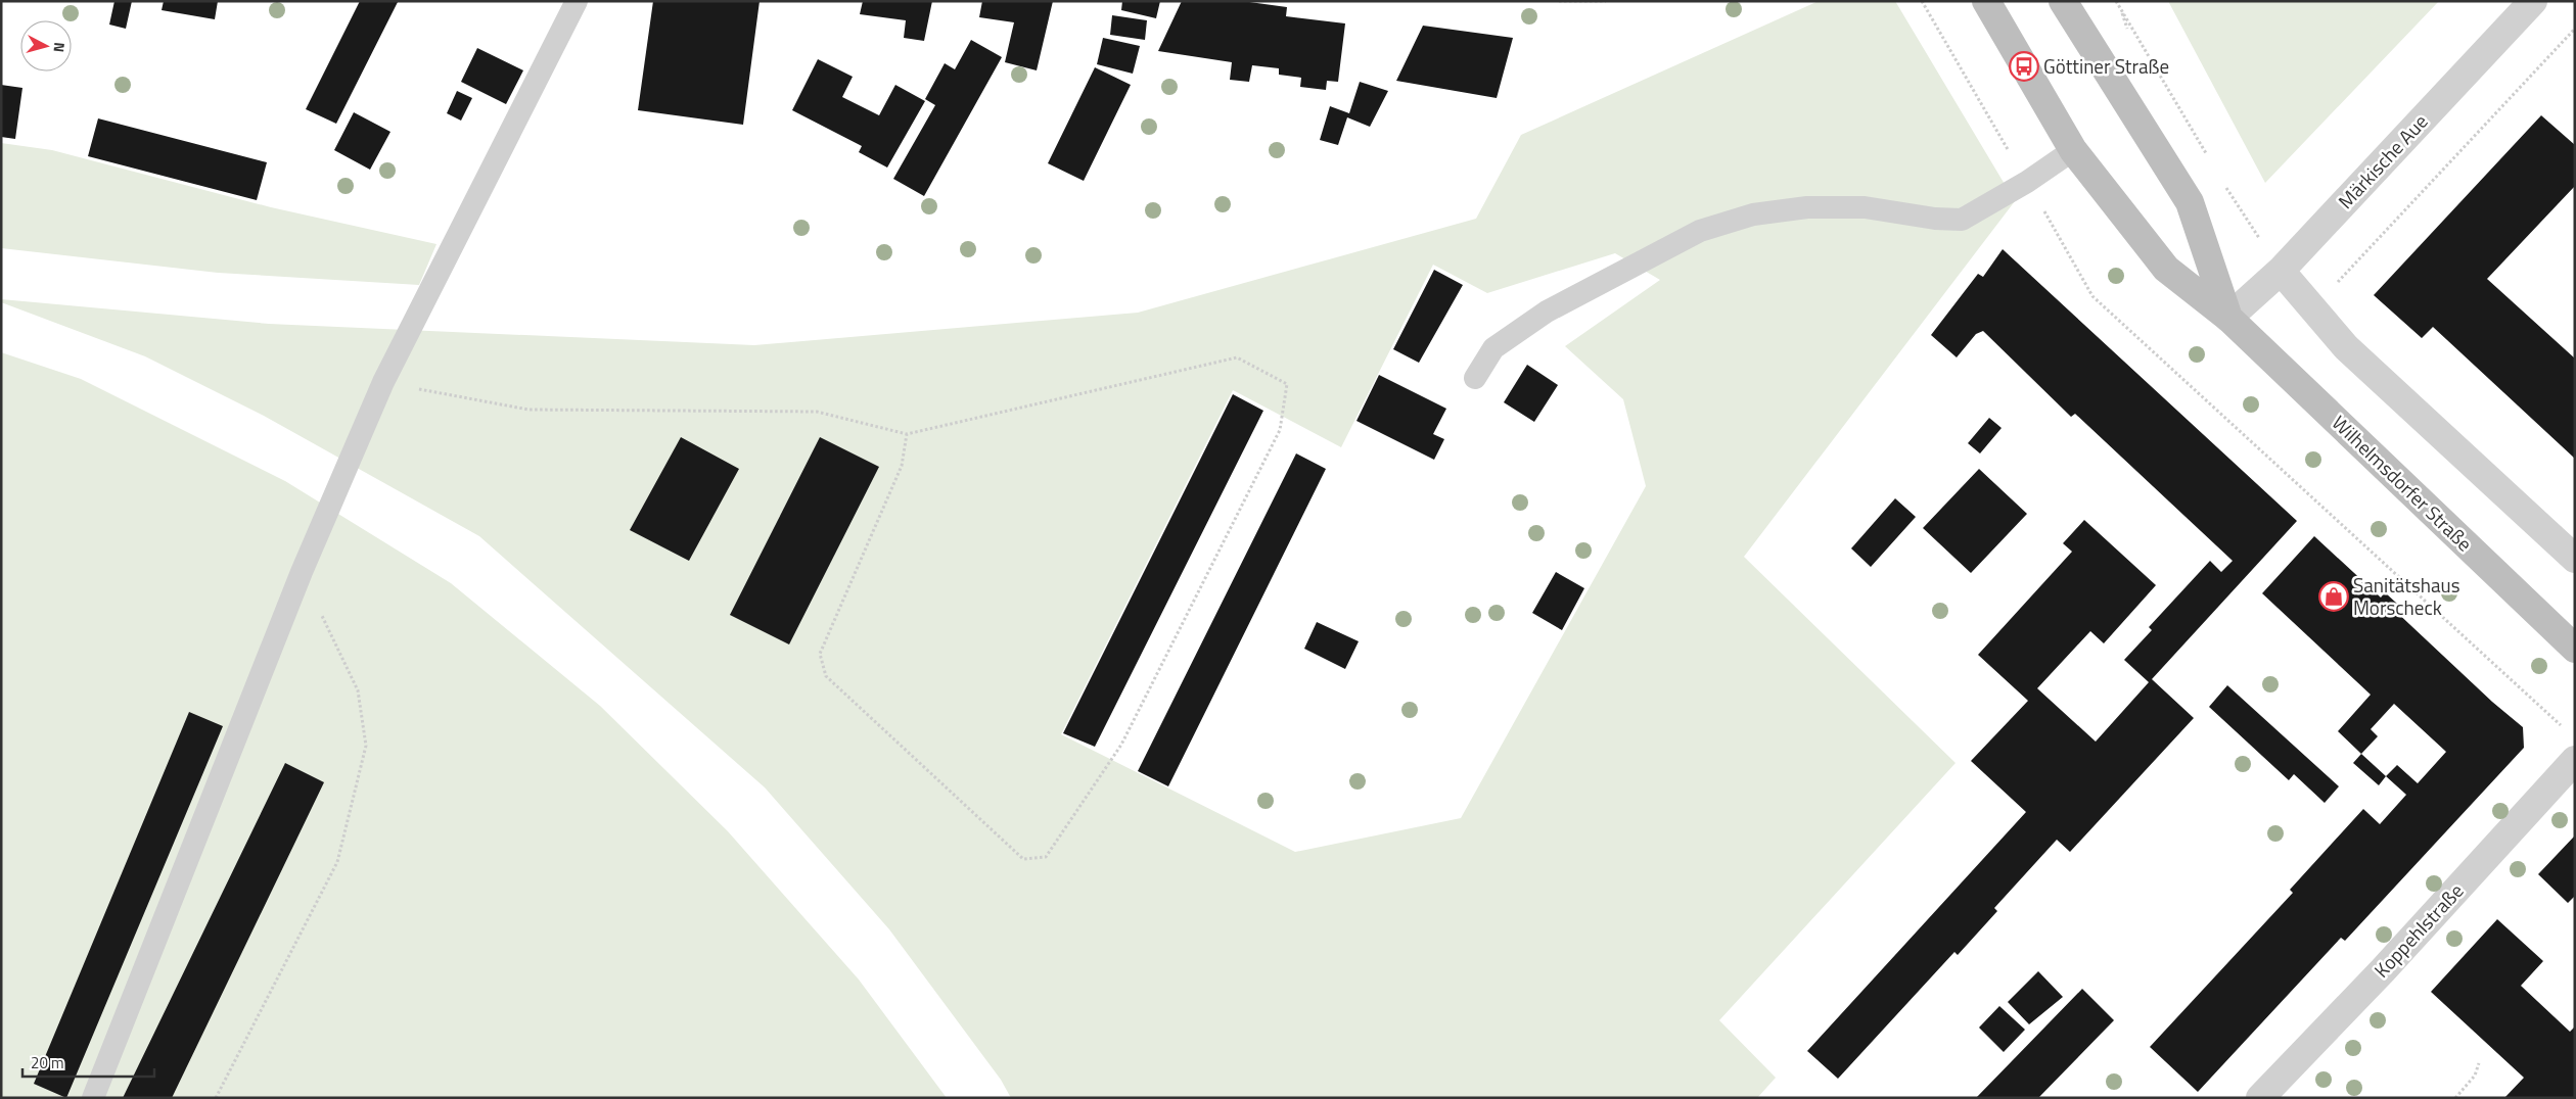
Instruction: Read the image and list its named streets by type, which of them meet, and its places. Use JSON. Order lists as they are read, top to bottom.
{
  "streets": {
    "main road": ["Wilhelmsdorfer Straße"],
    "street": ["Märkische Aue", "Koppehlstraße"]
  },
  "crossings": [
    ["Märkische Aue", "Wilhelmsdorfer Straße"]
  ],
  "places": {
    "bus stop": ["Göttiner Straße"],
    "shop": ["Sanitätshaus Morscheck"]
  },
  "scale_bar": "20 m",
  "north": "right"
}
